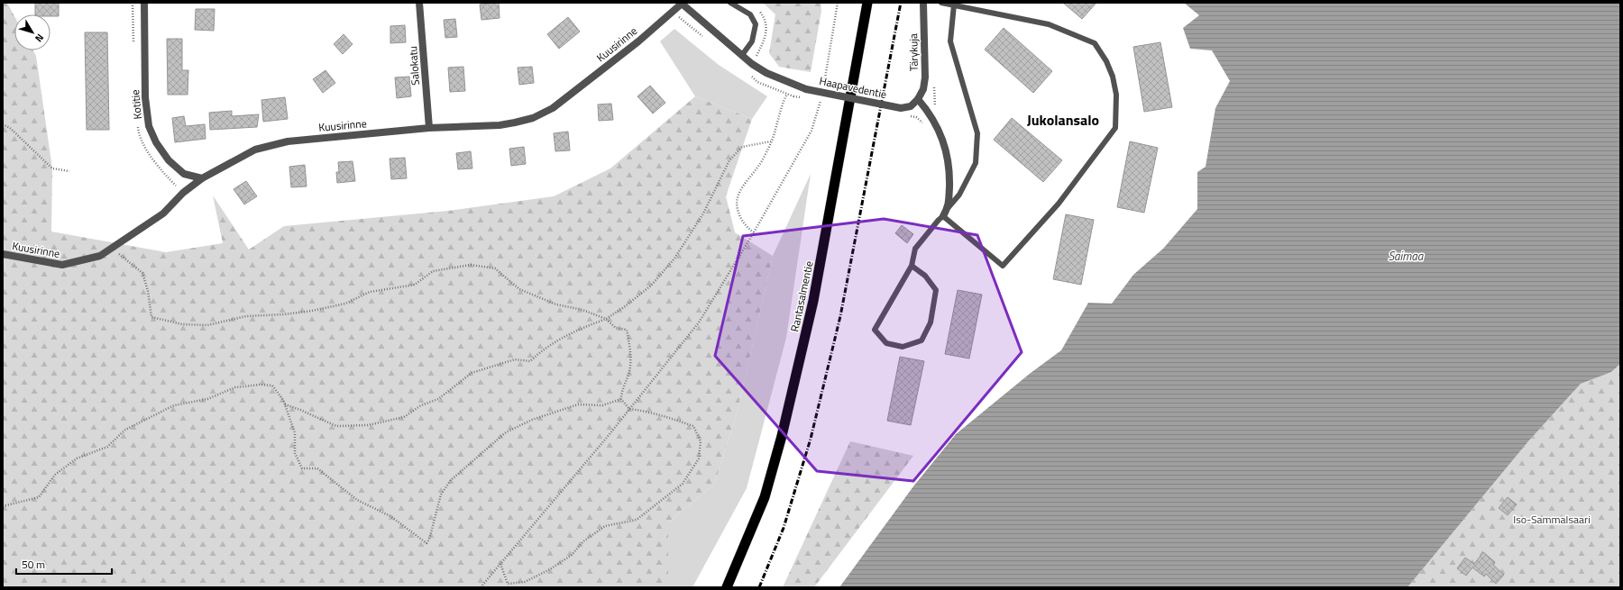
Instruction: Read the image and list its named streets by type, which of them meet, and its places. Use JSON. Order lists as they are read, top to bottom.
{
  "streets": {
    "highway": ["Rantasalmentie"],
    "street": [
      "Kuusirinne",
      "Tärykuja",
      "Salokatu",
      "Haapavedentie",
      "Kotitie"
    ]
  },
  "crossings": [
    ["Kuusirinne", "Salokatu"],
    ["Kuusirinne", "Haapavedentie"],
    ["Kuusirinne", "Kotitie"],
    ["Tärykuja", "Haapavedentie"]
  ],
  "districts": ["Jukolansalo"],
  "water": ["Saimaa"],
  "parks": ["Iso-Sammalsaari"],
  "scale_bar": "50 m",
  "north": "bottom right"
}
